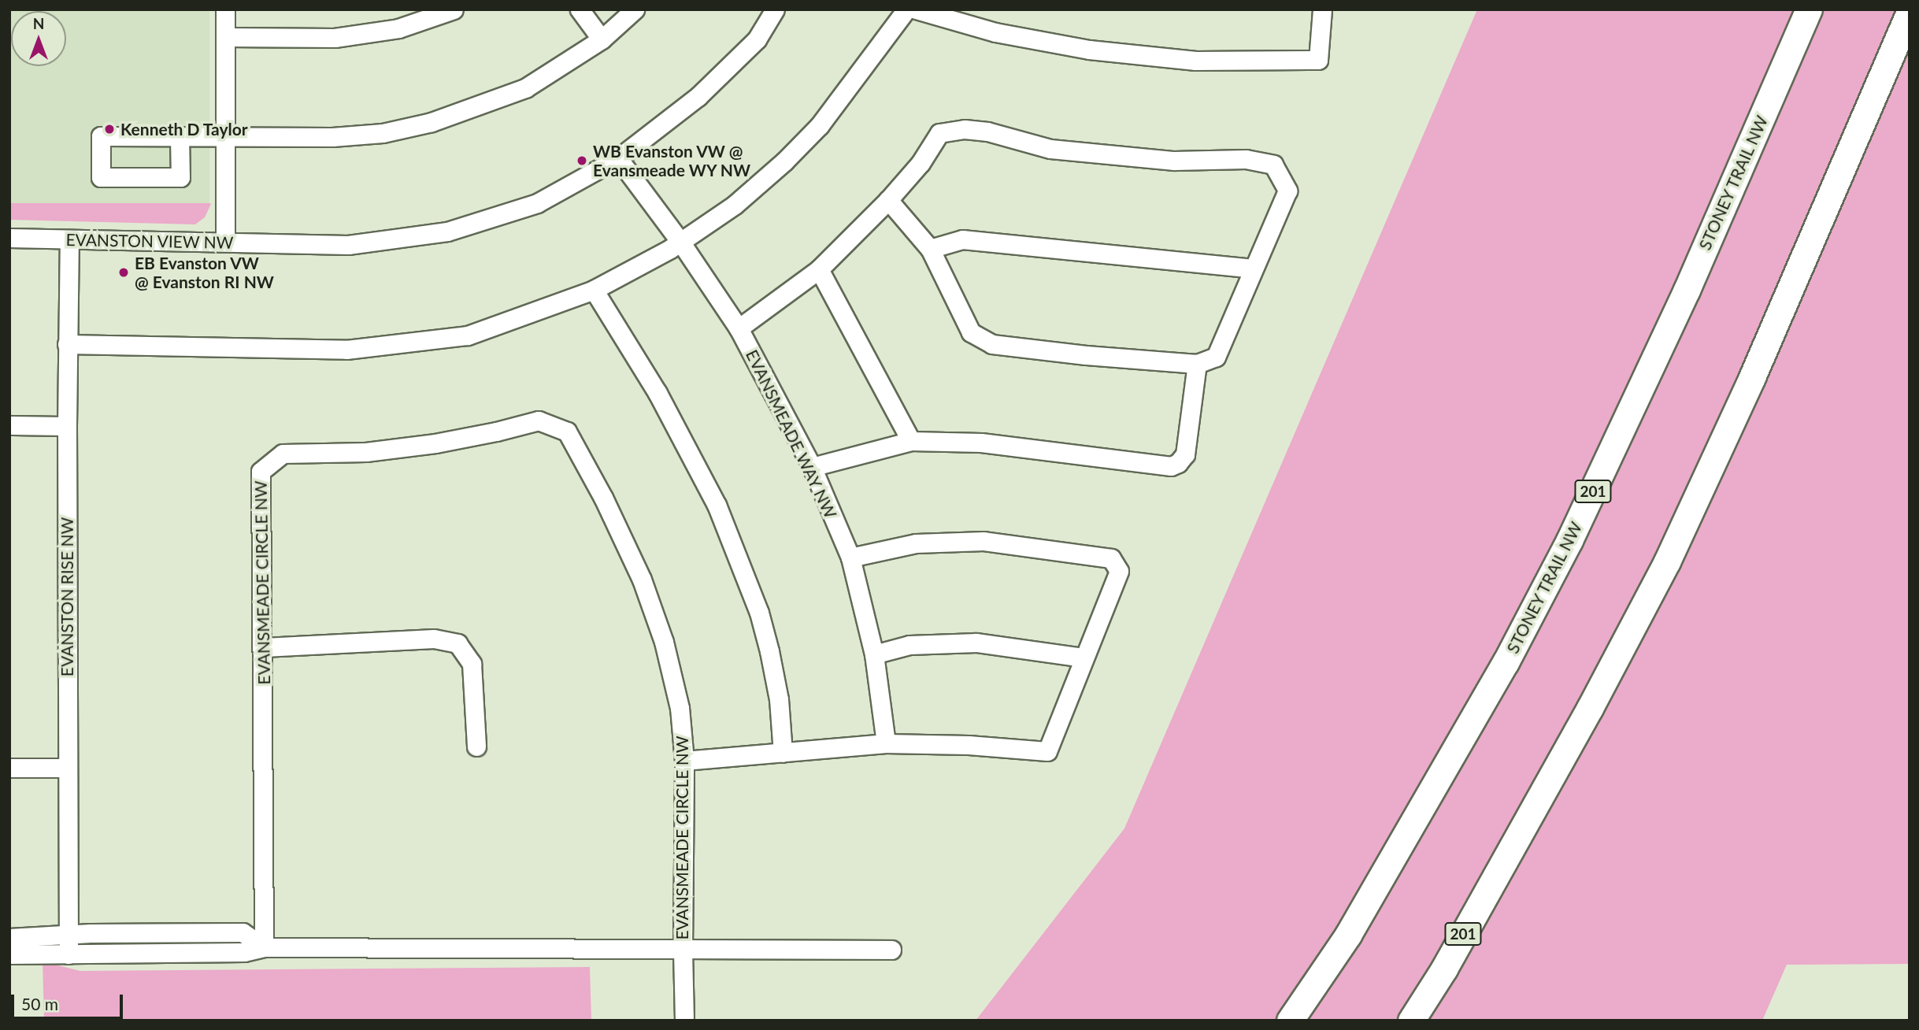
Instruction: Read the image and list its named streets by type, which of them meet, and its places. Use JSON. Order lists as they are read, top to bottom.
{
  "streets": {
    "highway": ["STONEY TRAIL NW", "201"],
    "street": [
      "EVANSTON VIEW NW",
      "EVANSMEADE WAY NW",
      "EVANSMEADE CIRCLE NW",
      "EVANSTON RISE NW"
    ]
  },
  "crossings": [
    ["EVANSTON VIEW NW", "EVANSMEADE WAY NW"],
    ["EVANSTON VIEW NW", "EVANSTON RISE NW"],
    ["EVANSMEADE CIRCLE NW", "EVANSTON RISE NW"]
  ],
  "places": ["Kenneth D Taylor", "WB Evanston VW @ Evansmeade WY NW", "EB Evanston VW @ Evanston RI NW"],
  "scale_bar": "50 m",
  "north": "top"
}
